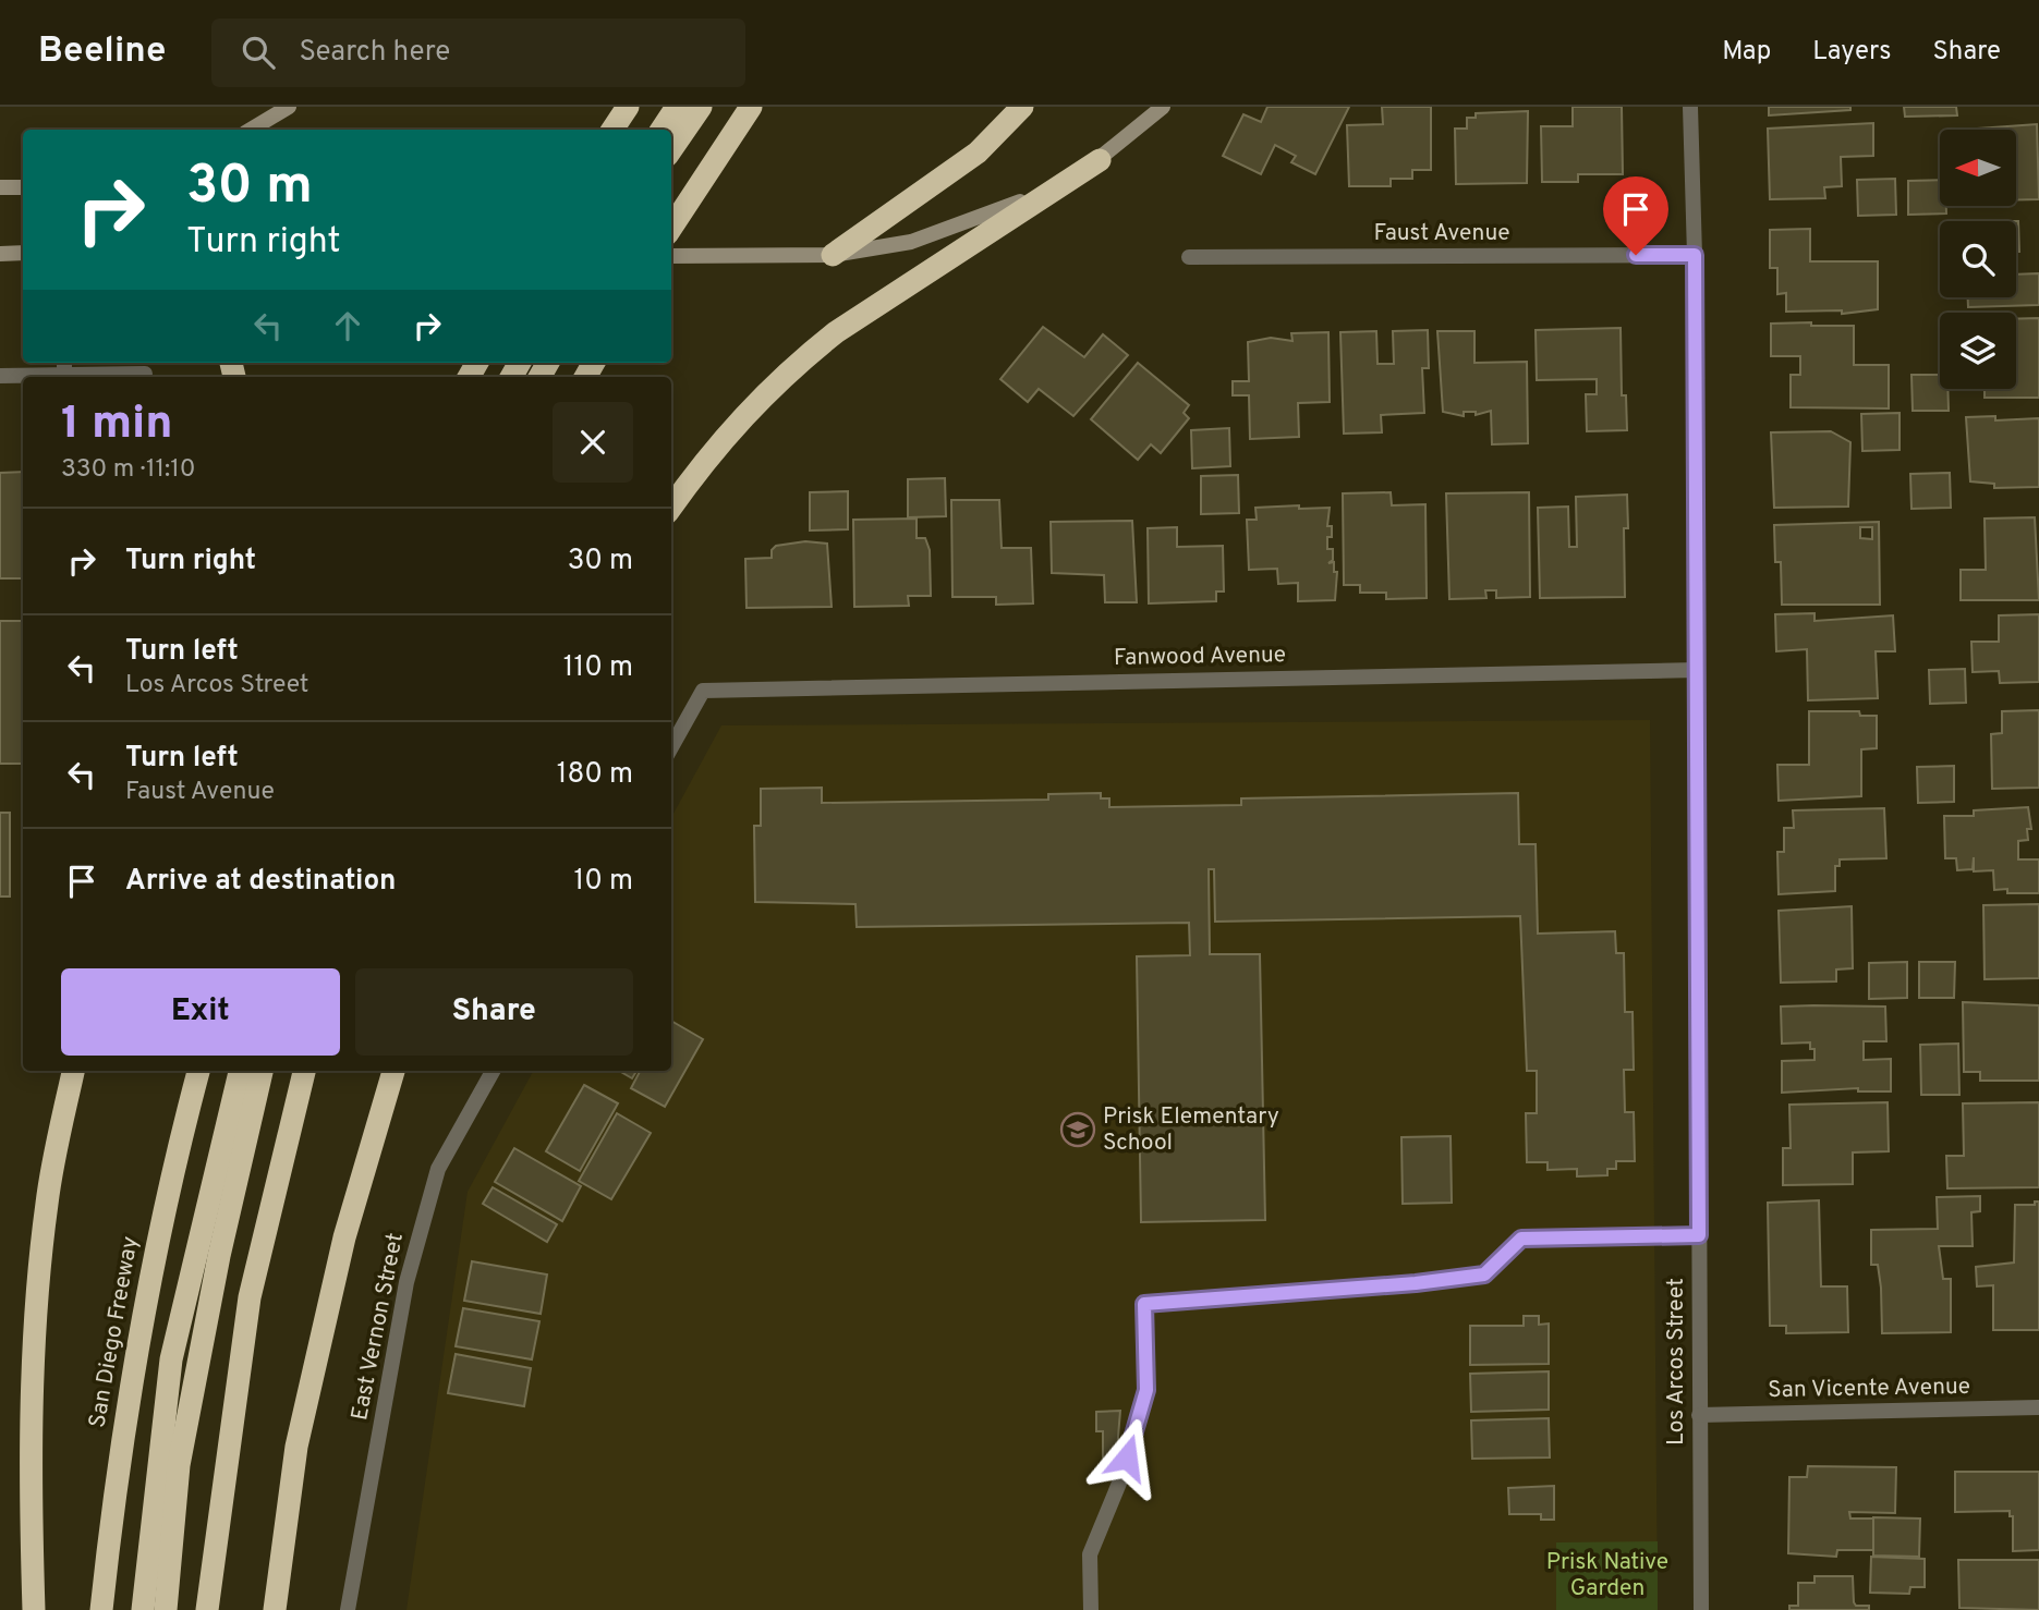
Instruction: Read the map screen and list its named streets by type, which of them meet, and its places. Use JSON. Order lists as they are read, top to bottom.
{
  "streets": {
    "highway": ["San Diego Freeway"],
    "street": [
      "Faust Avenue",
      "Fanwood Avenue",
      "East Vernon Street",
      "Los Arcos Street",
      "San Vicente Avenue"
    ]
  },
  "crossings": [
    ["Faust Avenue", "Los Arcos Street"],
    ["Fanwood Avenue", "Los Arcos Street"],
    ["Los Arcos Street", "San Vicente Avenue"]
  ],
  "parks": ["Prisk Native Garden"],
  "places": {
    "school or university": ["Prisk Elementary School"]
  },
  "north": "left",
  "page": {
    "header": "Beeline",
    "search": "Search here",
    "nav": ["Map", "Layers", "Share"],
    "turn": ["30 m", "Turn right"],
    "heading": ["1 min", "330 m · 11:10"],
    "list": [
      {
        "name": "Turn right",
        "value": "30 m"
      },
      {
        "name": "Turn left",
        "note": "Los Arcos Street",
        "value": "110 m"
      },
      {
        "name": "Turn left",
        "note": "Faust Avenue",
        "value": "180 m"
      },
      {
        "name": "Arrive at destination",
        "value": "10 m"
      }
    ],
    "buttons": ["Exit", "Share"]
  }
}
